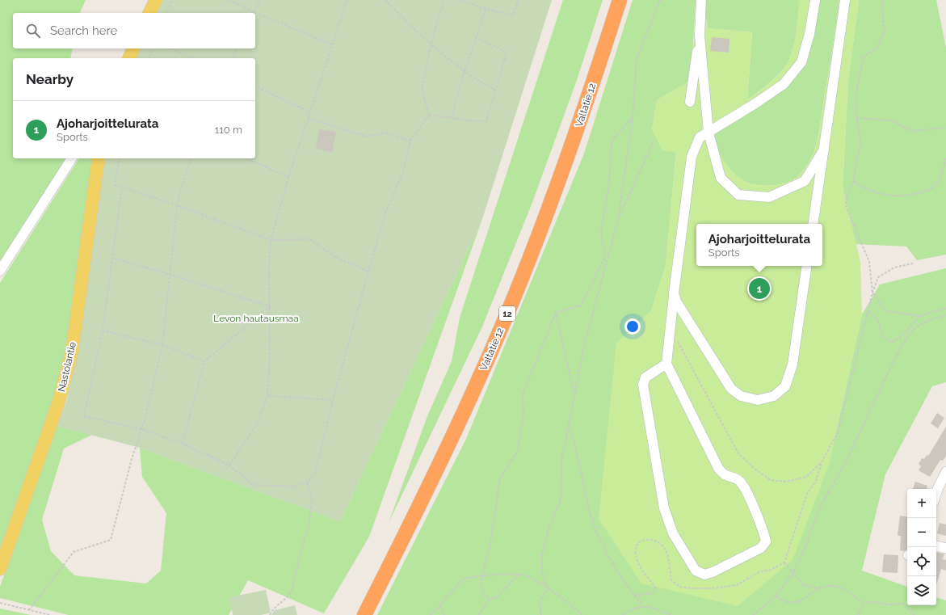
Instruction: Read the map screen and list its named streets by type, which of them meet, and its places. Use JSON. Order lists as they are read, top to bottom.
{
  "streets": {
    "highway": ["Valtatie 12", "12"],
    "main road": ["Nastolantie"]
  },
  "parks": ["Levon hautausmaa"],
  "page": {
    "search": "Search here",
    "heading": "Nearby",
    "list": [
      {
        "mark": "1",
        "name": "Ajoharjoittelurata",
        "note": "Sports",
        "value": "110 m"
      }
    ],
    "popup": ["Ajoharjoittelurata", "Sports"],
    "pins": "1",
    "map_buttons": ["+", "−"]
  }
}
